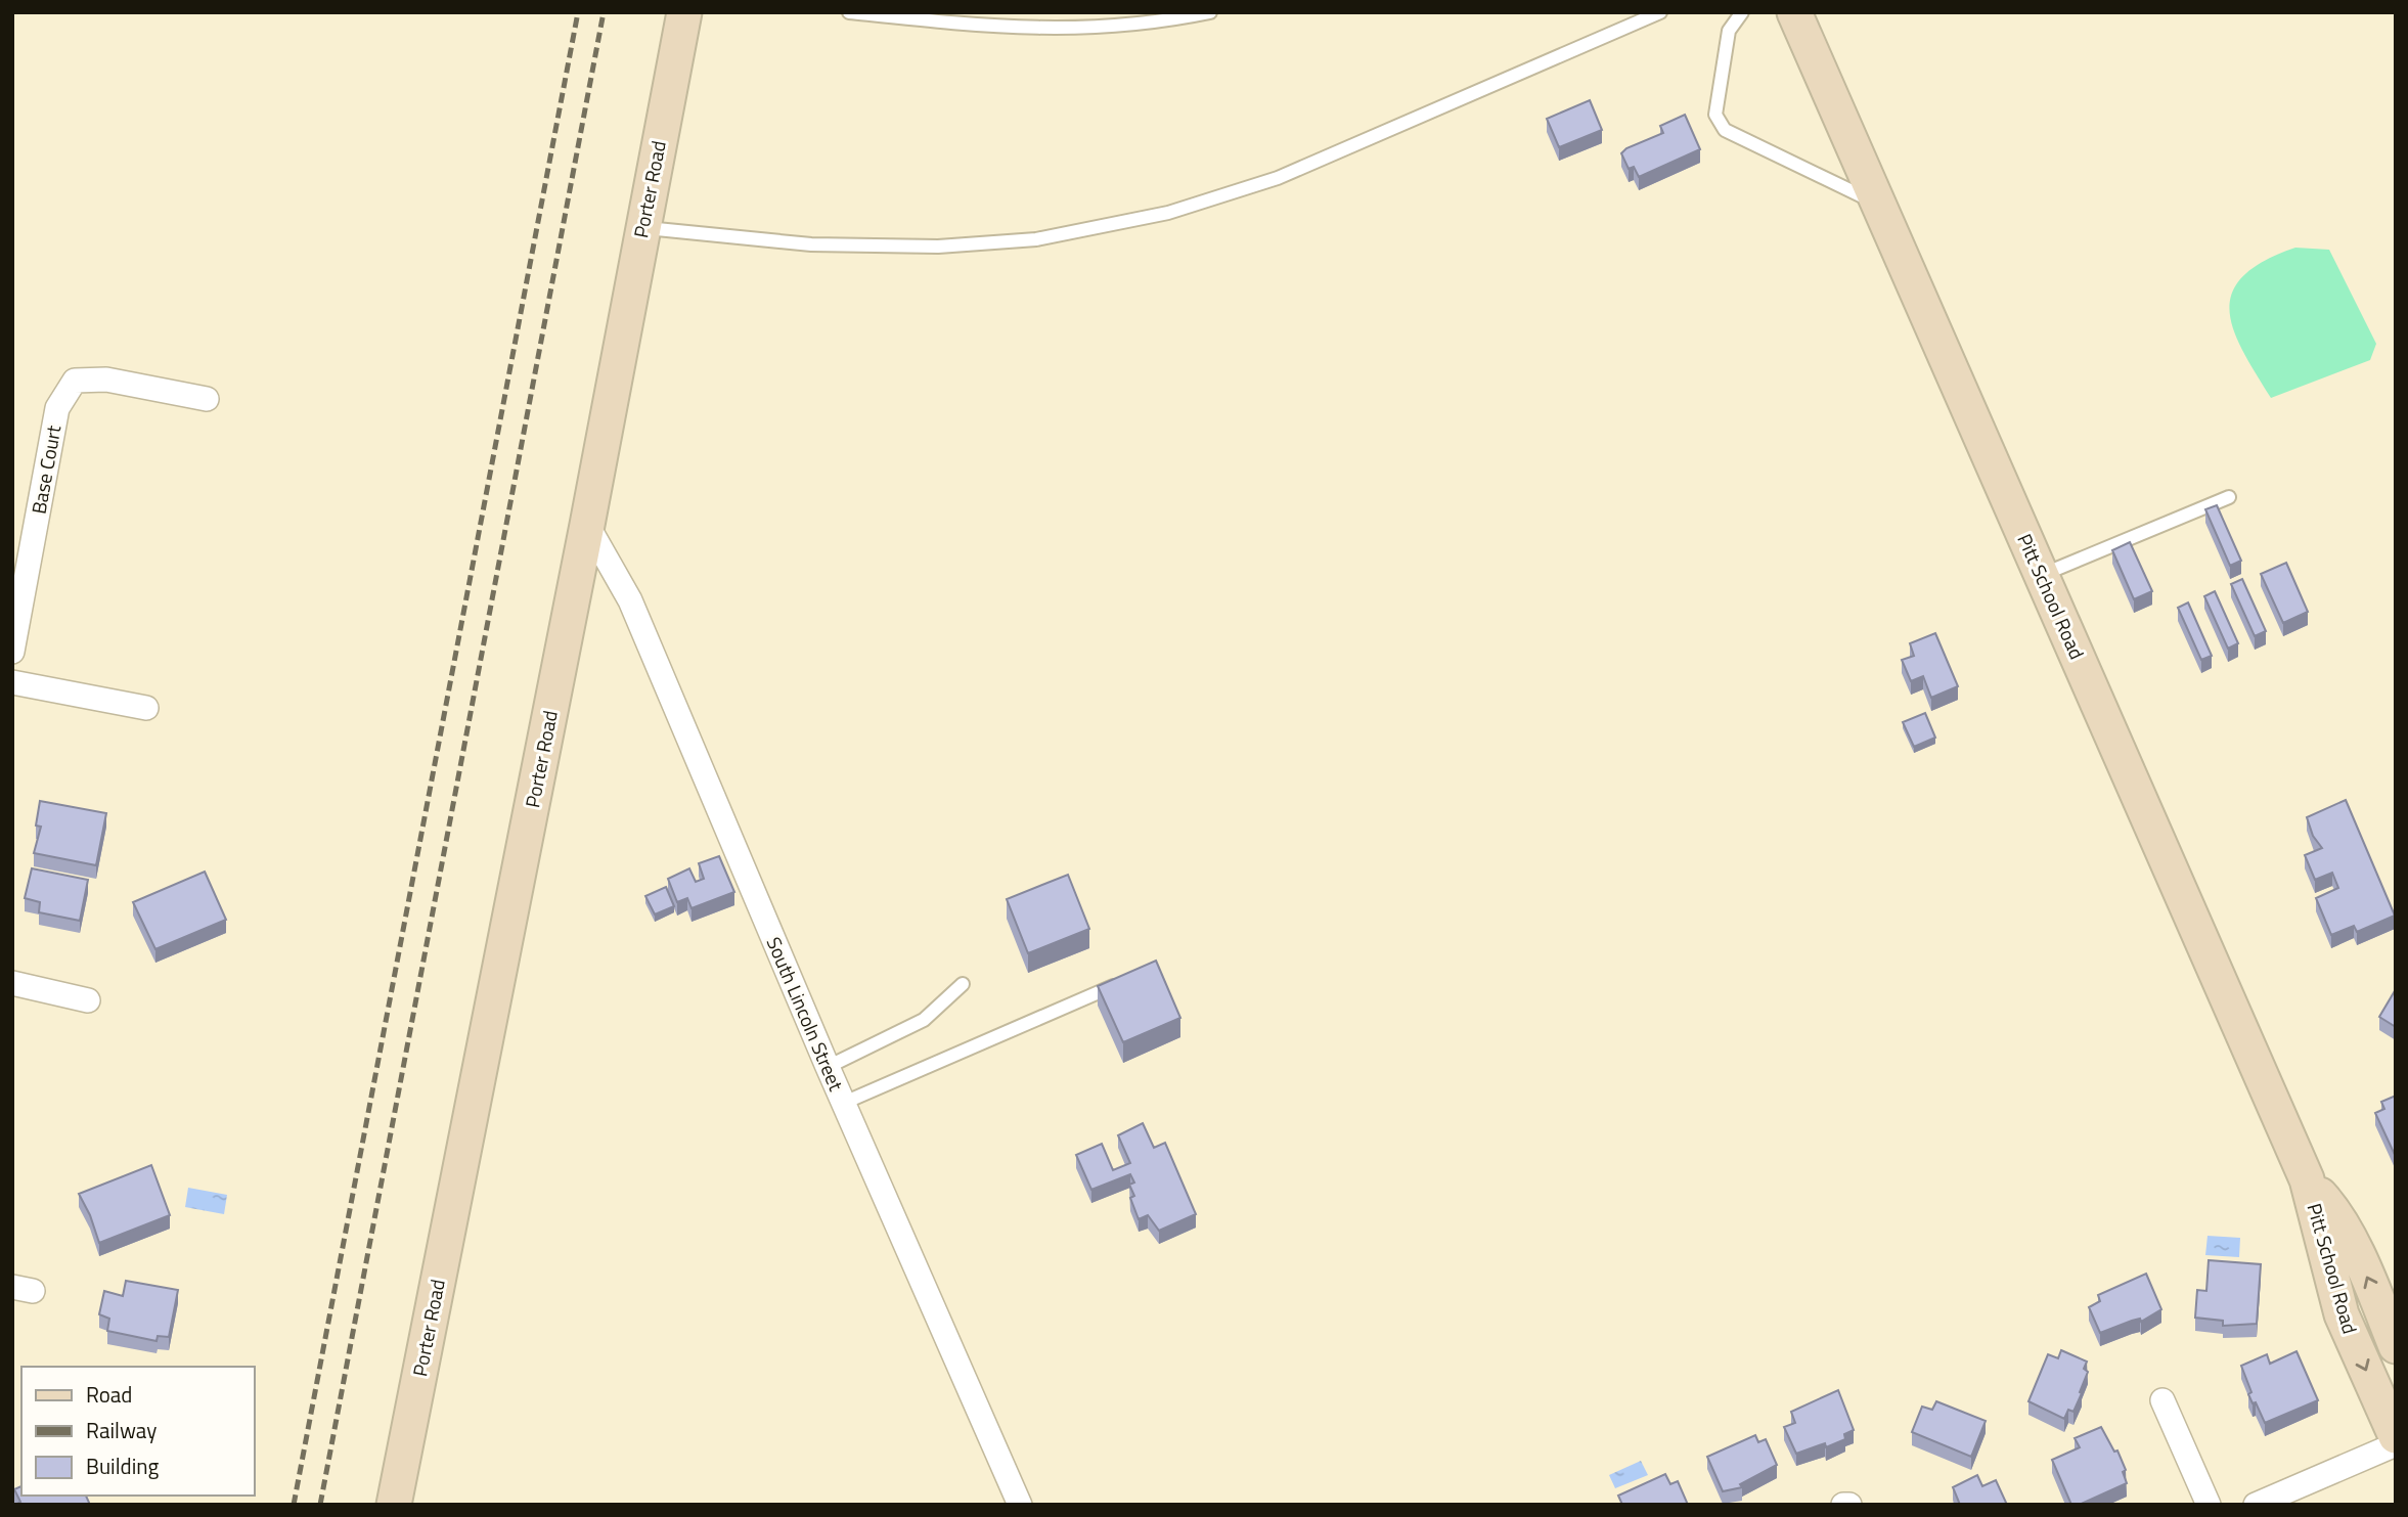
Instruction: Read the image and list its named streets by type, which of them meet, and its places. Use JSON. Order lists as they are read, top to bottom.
{
  "streets": {
    "street": [
      "Porter Road",
      "Base Court",
      "Pitt School Road",
      "South Lincoln Street"
    ]
  },
  "crossings": [
    ["Porter Road", "South Lincoln Street"]
  ],
  "legend": ["Road", "Railway", "Building"]
}
